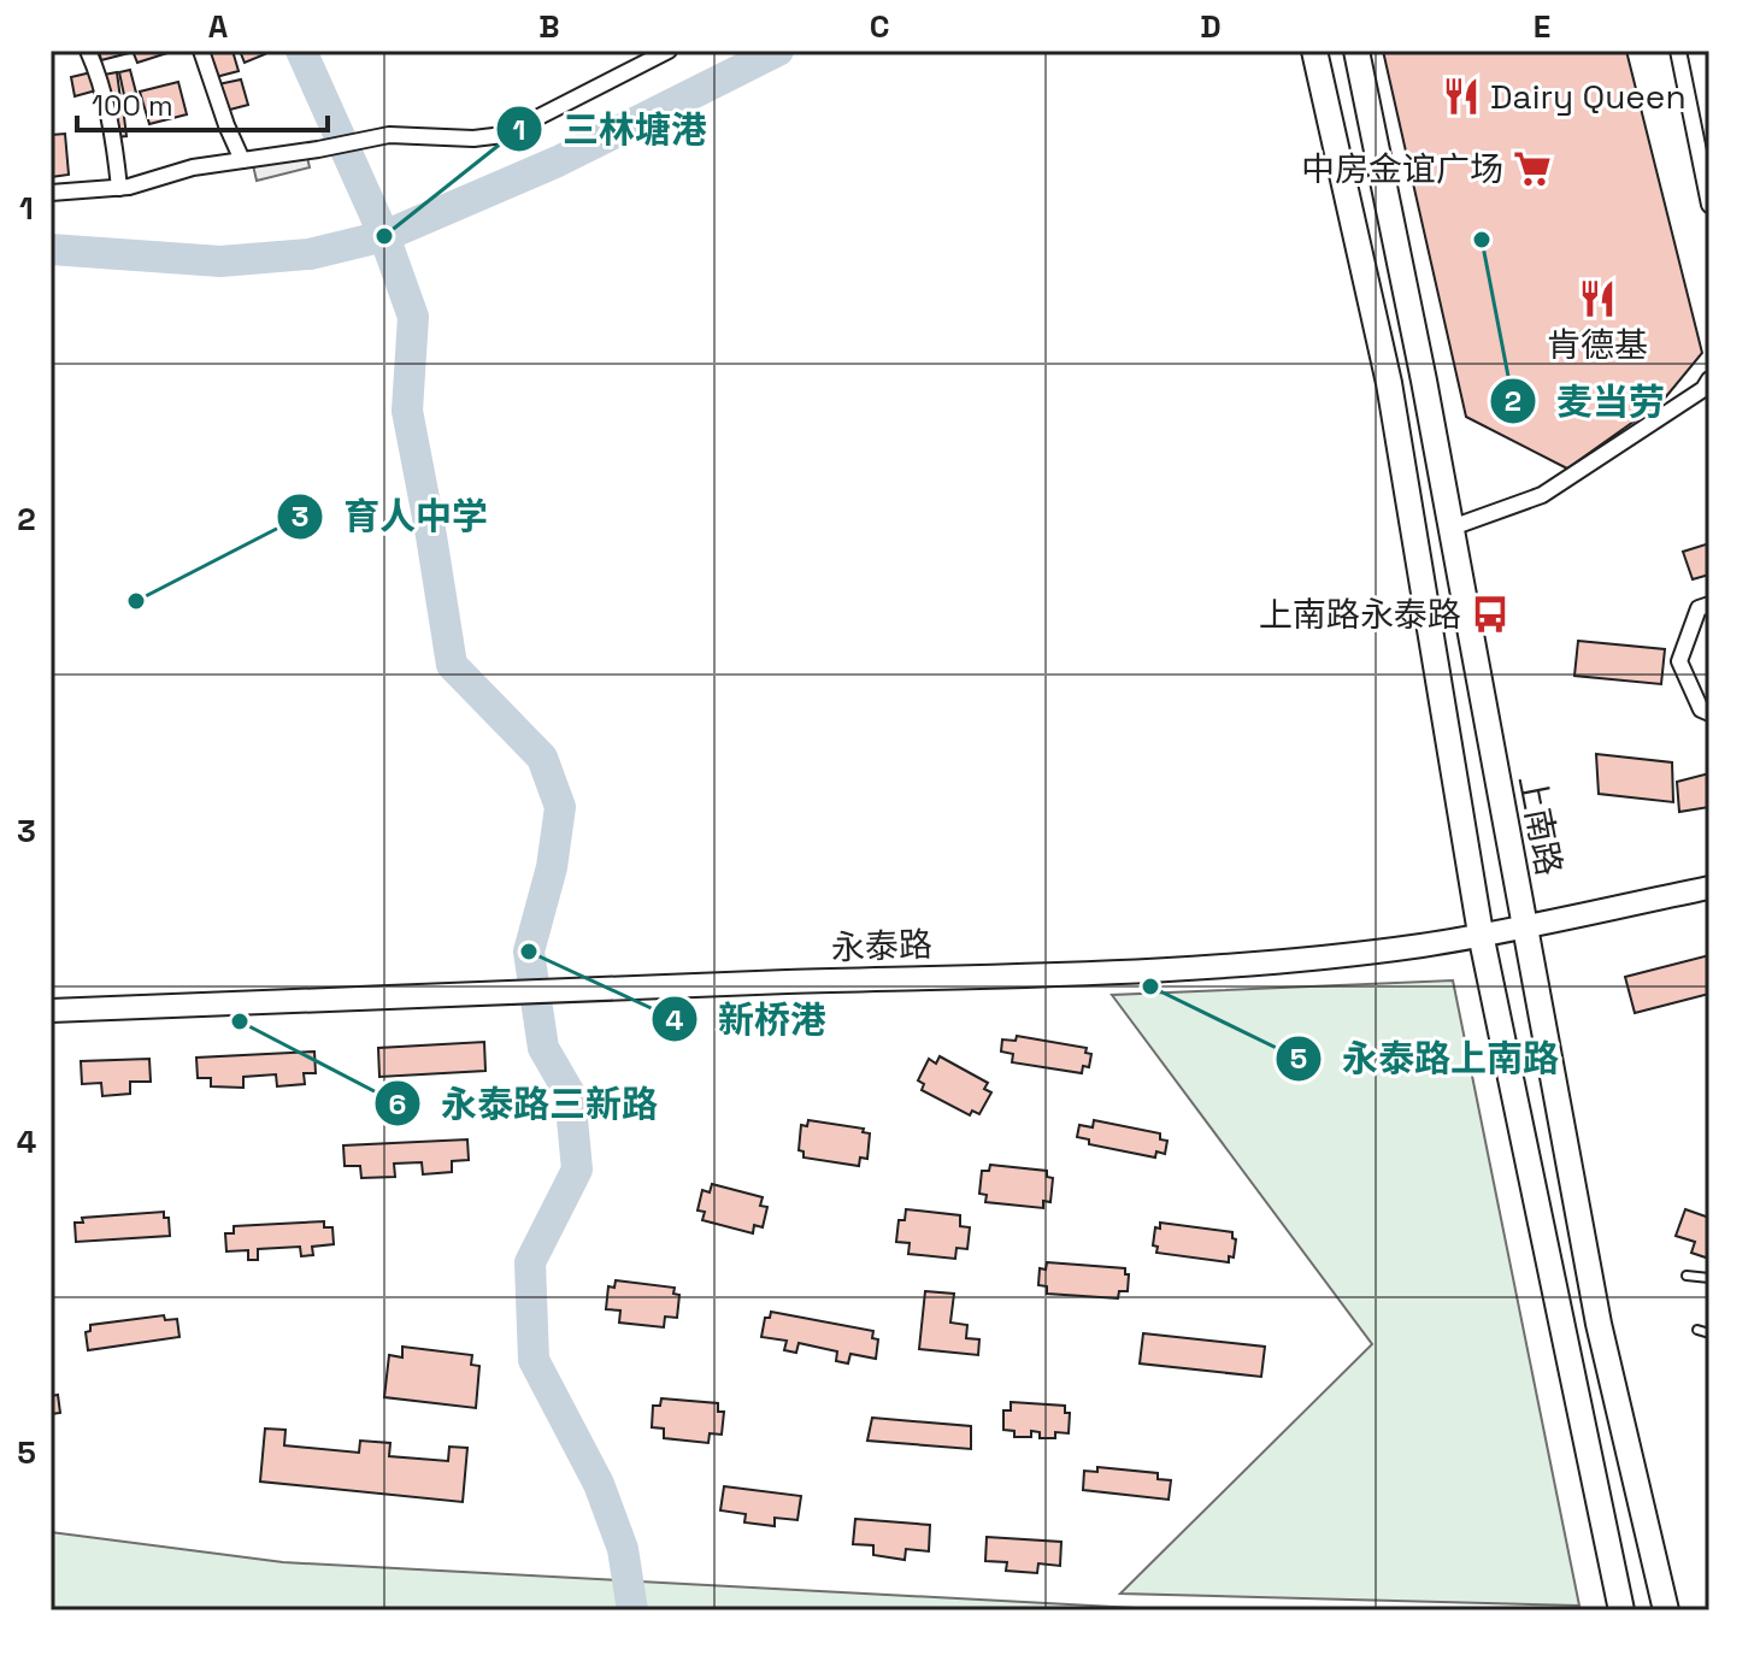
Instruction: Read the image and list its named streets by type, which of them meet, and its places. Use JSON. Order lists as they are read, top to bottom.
{
  "streets": {
    "main road": ["上南路"],
    "street": ["永泰路"]
  },
  "crossings": [
    ["上南路", "永泰路"]
  ],
  "places": {
    "restaurant": ["Dairy Queen", "肯德基"],
    "supermarket": ["中房金谊广场"],
    "other": [
      "三林塘港",
      "麦当劳",
      "育人中学",
      "新桥港",
      "永泰路上南路",
      "永泰路三新路"
    ],
    "bus stop": ["上南路永泰路"]
  },
  "scale_bar": "100 m",
  "grid": {
    "columns": [
      "A",
      "B",
      "C",
      "D",
      "E"
    ],
    "rows": [
      "1",
      "2",
      "3",
      "4",
      "5"
    ]
  }
}
